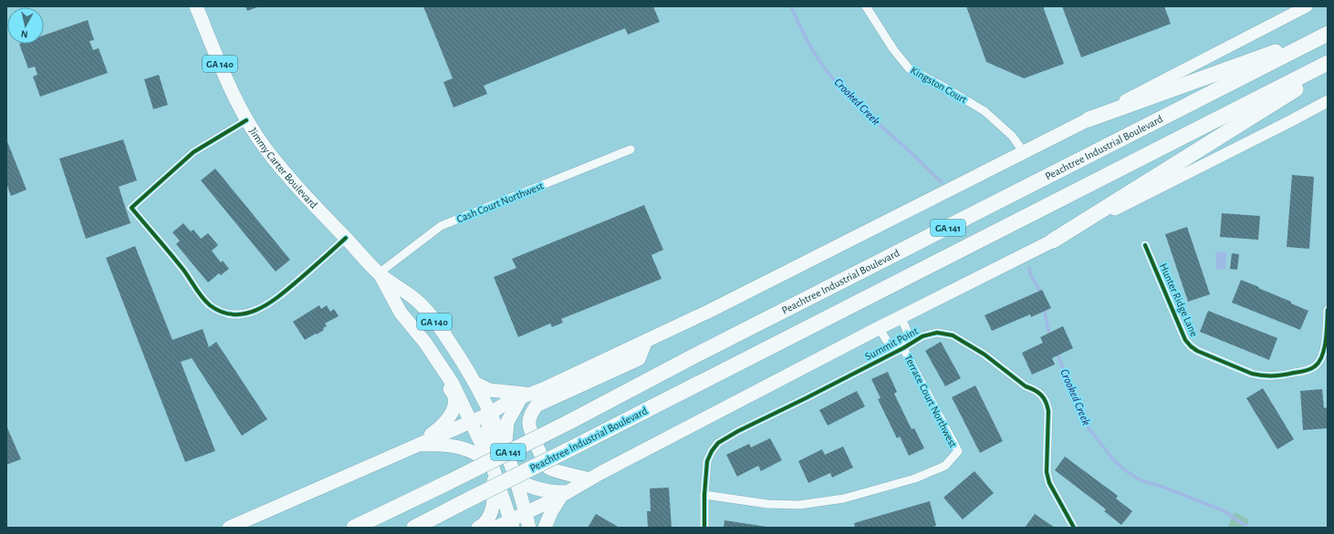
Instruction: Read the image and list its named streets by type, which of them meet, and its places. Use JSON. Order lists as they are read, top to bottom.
{
  "streets": {
    "highway": ["Peachtree Industrial Boulevard", "GA 141"],
    "main road": ["GA 140", "Jimmy Carter Boulevard"],
    "street": [
      "Kingston Court",
      "Cash Court Northwest",
      "Hunter Ridge Lane",
      "Summit Point",
      "Terrace Court Northwest"
    ]
  },
  "crossings": [
    ["Jimmy Carter Boulevard", "Cash Court Northwest"],
    ["Summit Point", "Terrace Court Northwest"]
  ],
  "water": ["Crooked Creek"],
  "north": "bottom"
}
